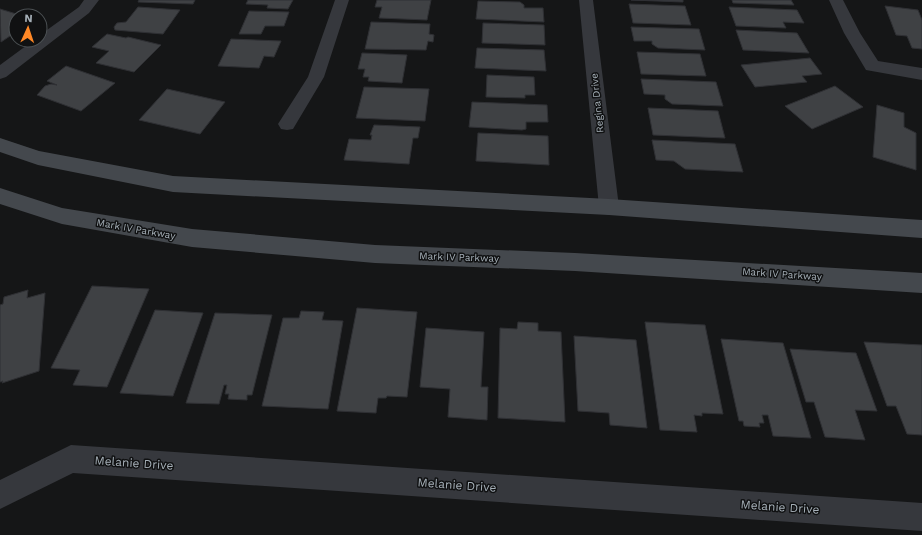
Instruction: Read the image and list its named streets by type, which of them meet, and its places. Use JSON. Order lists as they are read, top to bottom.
{
  "streets": {
    "main road": ["Mark IV Parkway"],
    "street": ["Regina Drive", "Melanie Drive"]
  },
  "north": "top"
}
